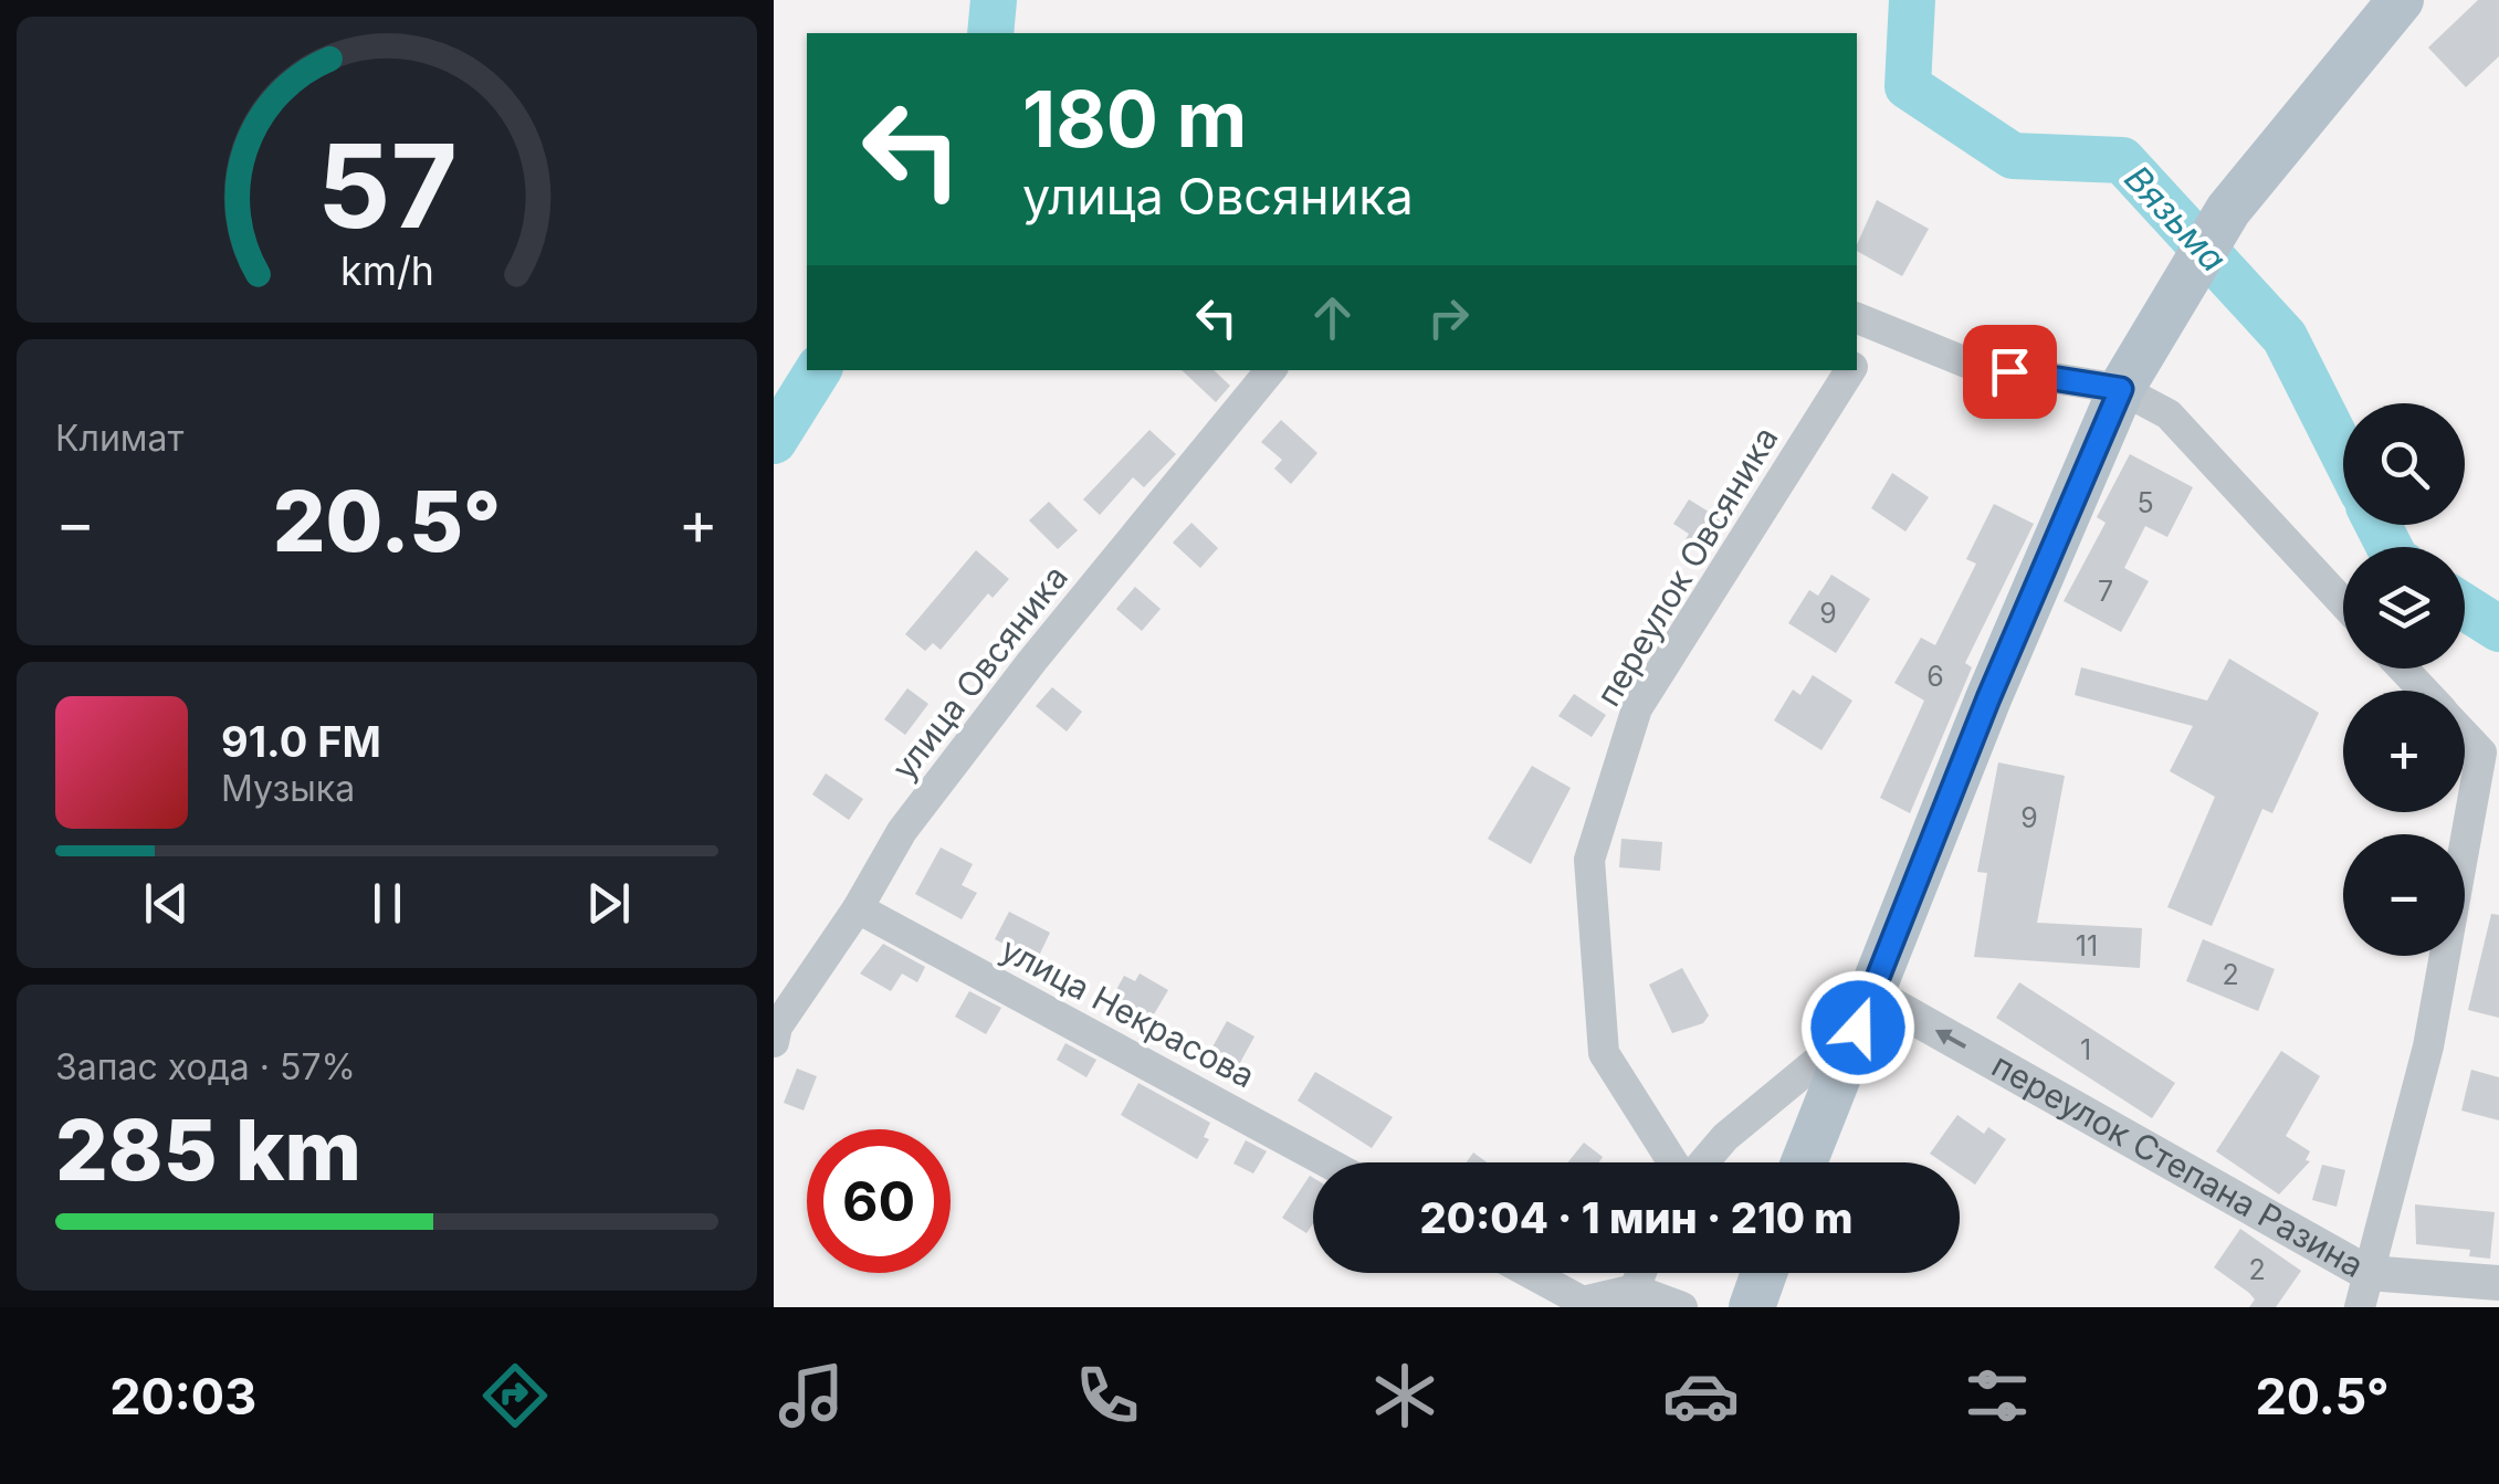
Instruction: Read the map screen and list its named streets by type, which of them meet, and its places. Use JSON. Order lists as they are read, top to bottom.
{
  "streets": {
    "street": [
      "переулок Овсяника",
      "улица Овсяника",
      "улица Некрасова",
      "переулок Степана Разина"
    ]
  },
  "crossings": [
    ["улица Овсяника", "улица Некрасова"]
  ],
  "one_way": ["переулок Степана Разина"],
  "water": ["Вязьма"],
  "house_numbers": [
    "5",
    "7",
    "9",
    "6",
    "9",
    "11",
    "2",
    "1",
    "2"
  ],
  "page": {
    "turn": ["180 m", "улица Овсяника"],
    "tile": [
      "Климат",
      ["Запас хода · 57%", "285 km"]
    ],
    "map_buttons": ["+", "−"],
    "heat": ["−", "20.5°", "+"],
    "song": ["91.0 FM", "Музыка"],
    "limit": "60",
    "trip": "20:04 · 1 мин · 210 m",
    "tabs": ["20:03", "20.5°"],
    "gauge": ["57", "km/h"]
  }
}
